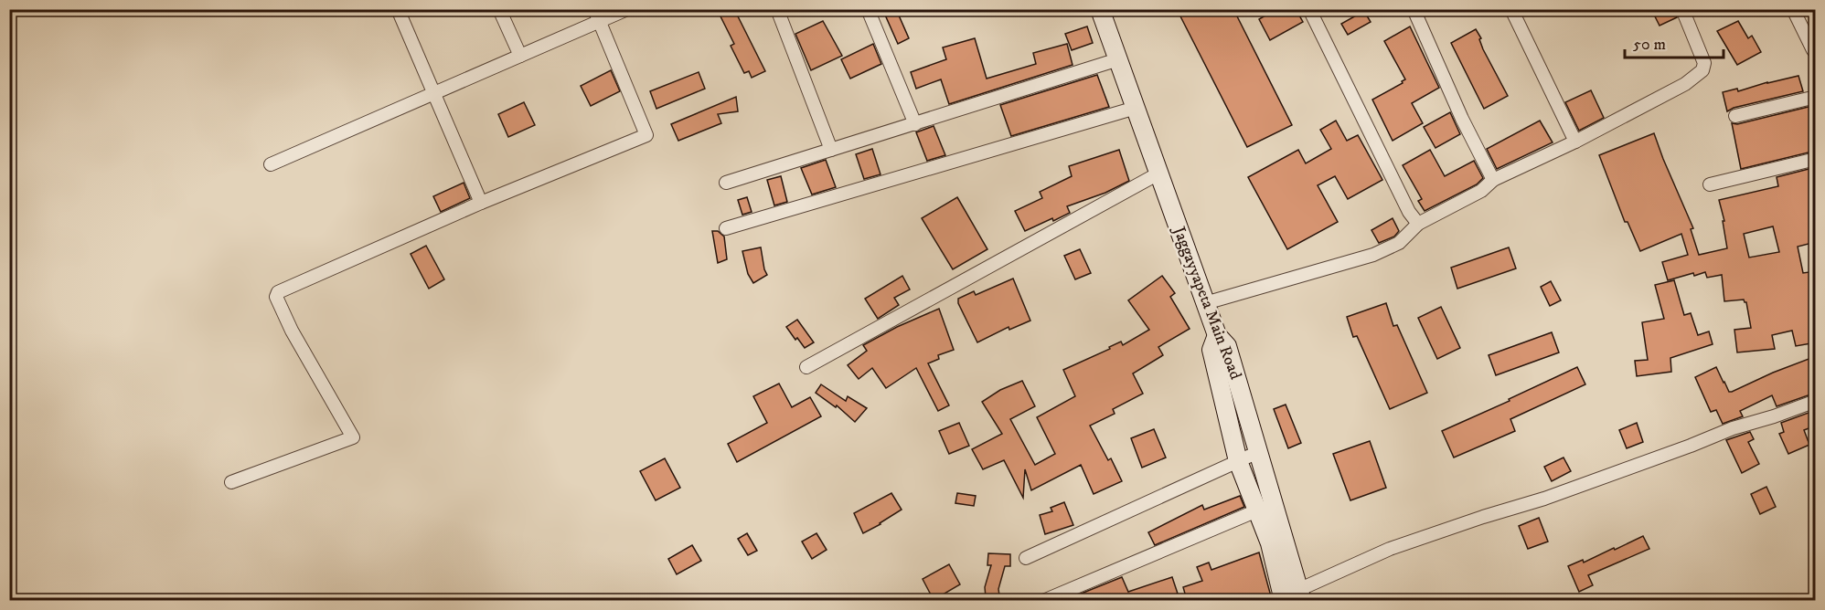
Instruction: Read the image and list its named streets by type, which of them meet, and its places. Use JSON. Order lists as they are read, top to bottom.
{
  "streets": {
    "main road": ["Jaggayyapeta Main Road"]
  },
  "scale_bar": "50 m"
}
